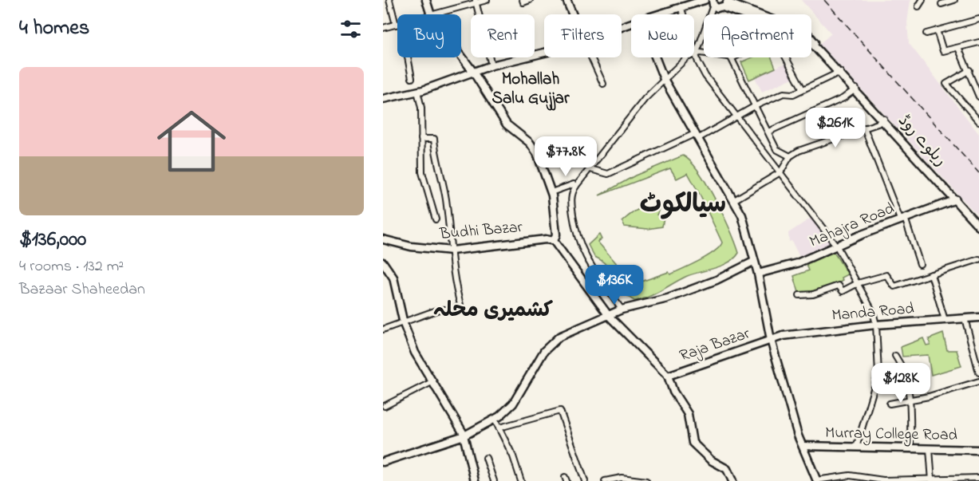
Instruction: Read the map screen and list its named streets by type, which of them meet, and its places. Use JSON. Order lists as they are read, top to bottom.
{
  "streets": {
    "street": [
      "ریلوے روڈ",
      "Mahajra Road",
      "Budhi Bazar",
      "Manda Road",
      "Raja Bazar",
      "Murray College Road"
    ]
  },
  "crossings": [
    ["ریلوے روڈ", "Mahajra Road"],
    ["Manda Road", "Raja Bazar"]
  ],
  "districts": ["Mohallah Salu Gujjar", "سیالکوٹ", "کشمیری محلہ"],
  "page": {
    "heading": "4 homes",
    "chip": [
      "Buy",
      "Rent",
      "Filters",
      "New",
      "Apartment"
    ],
    "list": [
      {
        "name": "$136,000",
        "note": "4 rooms · 132 m² · Bazaar Shaheedan"
      }
    ],
    "price": [
      "$261K",
      "$77.8K",
      "$136K",
      "$128K"
    ]
  }
}
